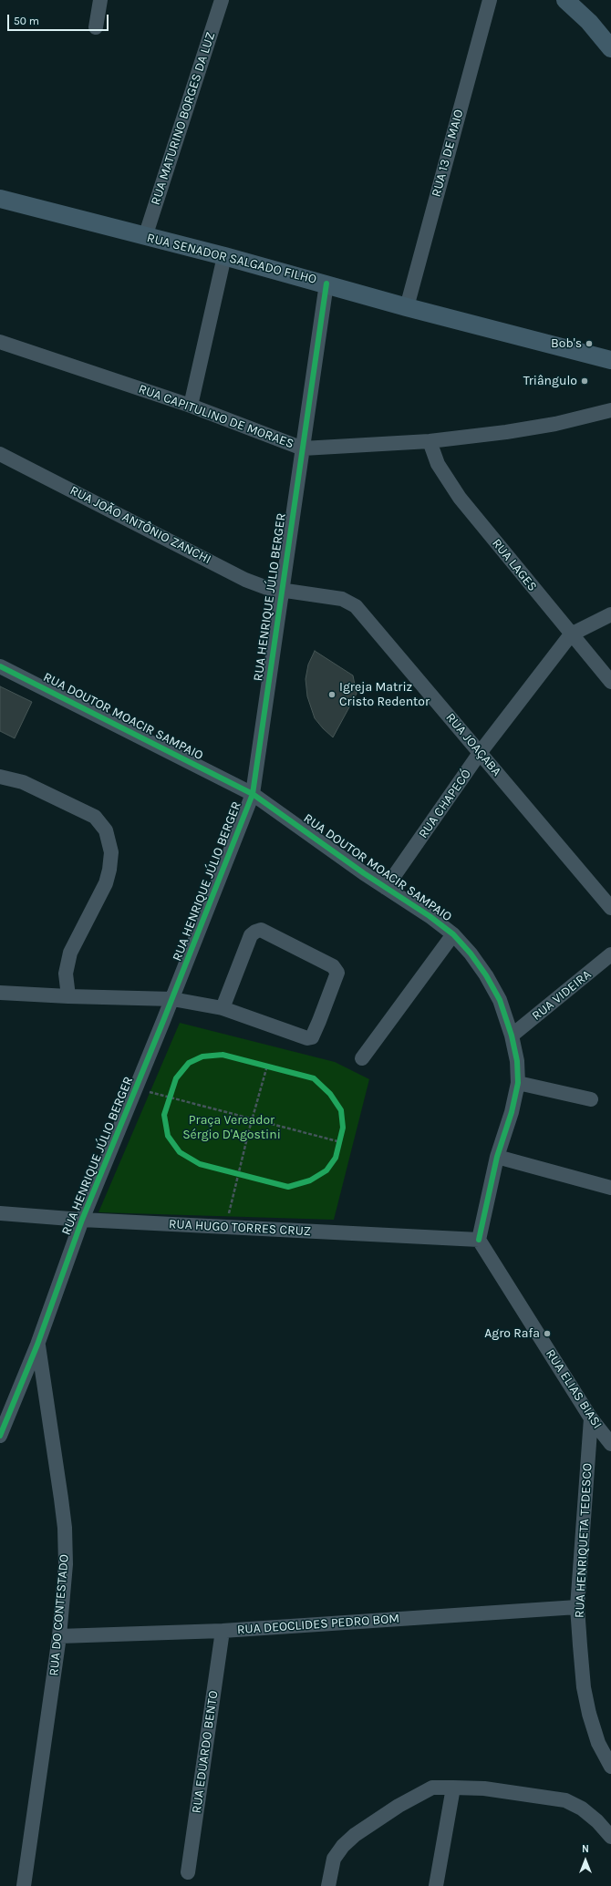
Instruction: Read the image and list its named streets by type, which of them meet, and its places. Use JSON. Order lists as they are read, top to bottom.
{
  "streets": {
    "main road": ["RUA SENADOR SALGADO FILHO"],
    "street": [
      "RUA MATURINO BORGES DA LUZ",
      "RUA 13 DE MAIO",
      "RUA CAPITULINO DE MORAES",
      "RUA JOÃO ANTÔNIO ZANCHI",
      "RUA LAGES",
      "RUA HENRIQUE JÚLIO BERGER",
      "RUA DOUTOR MOACIR SAMPAIO",
      "RUA JOAÇABA",
      "RUA CHAPECÓ",
      "RUA VIDEIRA",
      "RUA HUGO TORRES CRUZ",
      "RUA ELIAS BIASI",
      "RUA HENRIQUETA TEDESCO",
      "RUA DO CONTESTADO",
      "RUA DEOCLIDES PEDRO BOM",
      "RUA EDUARDO BENTO"
    ]
  },
  "crossings": [
    ["RUA MATURINO BORGES DA LUZ", "RUA SENADOR SALGADO FILHO"],
    ["RUA 13 DE MAIO", "RUA SENADOR SALGADO FILHO"],
    ["RUA SENADOR SALGADO FILHO", "RUA HENRIQUE JÚLIO BERGER"],
    ["RUA CAPITULINO DE MORAES", "RUA LAGES"],
    ["RUA CAPITULINO DE MORAES", "RUA HENRIQUE JÚLIO BERGER"],
    ["RUA JOÃO ANTÔNIO ZANCHI", "RUA HENRIQUE JÚLIO BERGER"],
    ["RUA JOÃO ANTÔNIO ZANCHI", "RUA JOAÇABA"],
    ["RUA LAGES", "RUA CHAPECÓ"],
    ["RUA HENRIQUE JÚLIO BERGER", "RUA DOUTOR MOACIR SAMPAIO"],
    ["RUA HENRIQUE JÚLIO BERGER", "RUA JOAÇABA"],
    ["RUA HENRIQUE JÚLIO BERGER", "RUA HUGO TORRES CRUZ"],
    ["RUA HENRIQUE JÚLIO BERGER", "RUA DO CONTESTADO"],
    ["RUA DOUTOR MOACIR SAMPAIO", "RUA CHAPECÓ"],
    ["RUA DOUTOR MOACIR SAMPAIO", "RUA VIDEIRA"],
    ["RUA DOUTOR MOACIR SAMPAIO", "RUA HUGO TORRES CRUZ"],
    ["RUA DOUTOR MOACIR SAMPAIO", "RUA ELIAS BIASI"],
    ["RUA JOAÇABA", "RUA CHAPECÓ"],
    ["RUA HUGO TORRES CRUZ", "RUA ELIAS BIASI"],
    ["RUA ELIAS BIASI", "RUA HENRIQUETA TEDESCO"],
    ["RUA HENRIQUETA TEDESCO", "RUA DEOCLIDES PEDRO BOM"],
    ["RUA DO CONTESTADO", "RUA DEOCLIDES PEDRO BOM"],
    ["RUA DEOCLIDES PEDRO BOM", "RUA EDUARDO BENTO"]
  ],
  "parks": ["Praça Vereador Sérgio D'Agostini"],
  "places": [
    "Bob's",
    "Triângulo",
    "Igreja Matriz Cristo Redentor",
    "Agro Rafa"
  ],
  "scale_bar": "50 m",
  "north": "top"
}
